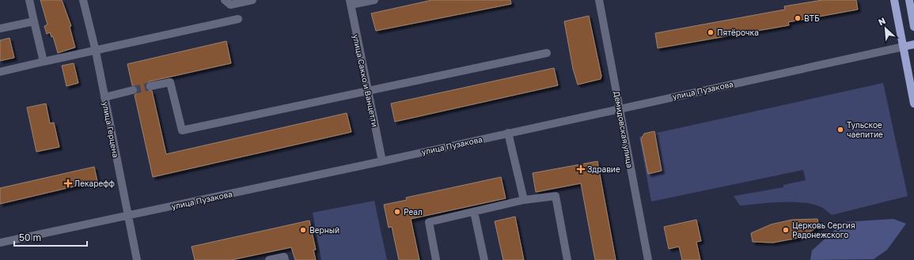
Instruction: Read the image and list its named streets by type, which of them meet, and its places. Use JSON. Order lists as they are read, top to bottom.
{
  "streets": {
    "street": [
      "улица Сакко и Ванцетти",
      "улица Пузакова",
      "улица Герцена",
      "Демидовская улица"
    ]
  },
  "crossings": [
    ["улица Сакко и Ванцетти", "улица Пузакова"],
    ["улица Пузакова", "улица Герцена"],
    ["улица Пузакова", "Демидовская улица"]
  ],
  "places": {
    "other": [
      "ВТБ",
      "Пятёрочка",
      "Тульское чаепитие",
      "Реал",
      "Верный",
      "Церковь Сергия Радонежского"
    ],
    "health": ["Здравие", "Лекарефф"]
  },
  "scale_bar": "50 m",
  "north": "top left"
}
